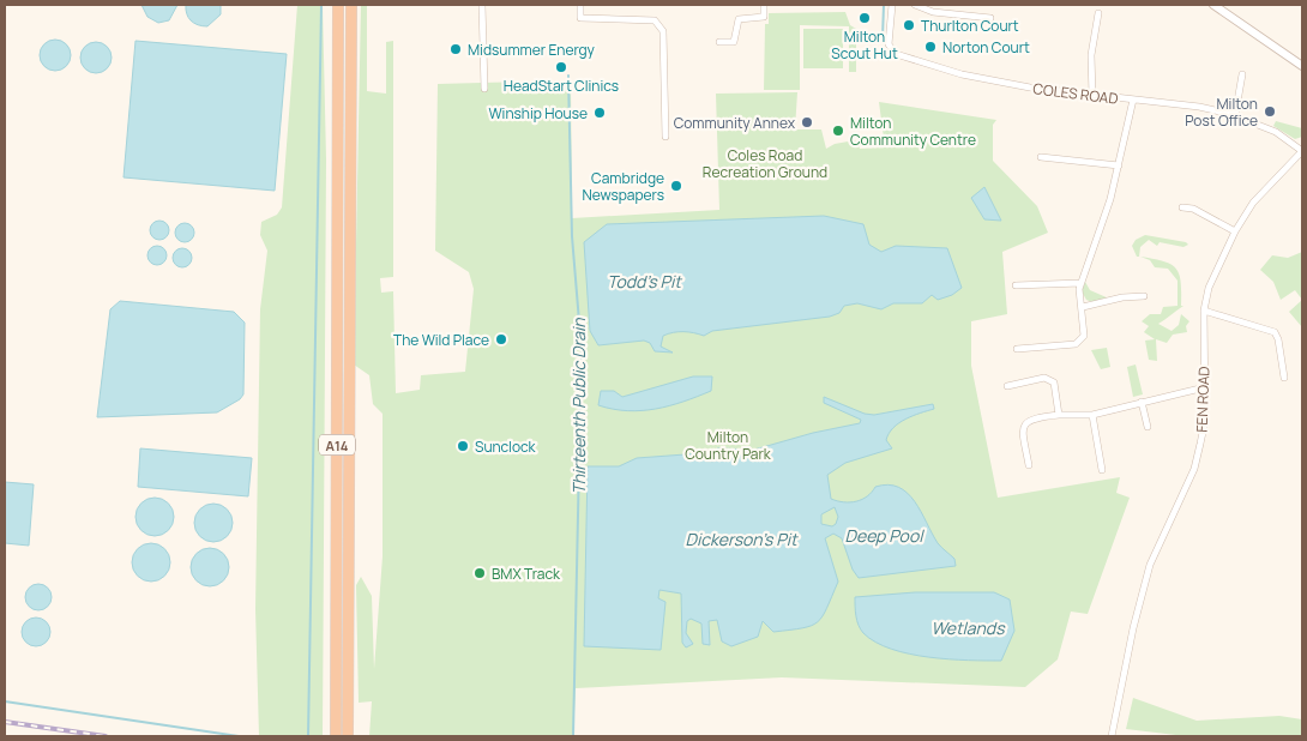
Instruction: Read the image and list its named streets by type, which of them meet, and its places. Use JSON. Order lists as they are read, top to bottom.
{
  "streets": {
    "highway": ["A14"],
    "street": ["COLES ROAD", "FEN ROAD"]
  },
  "crossings": [
    ["COLES ROAD", "FEN ROAD"]
  ],
  "water": [
    "Todd's Pit",
    "Thirteenth Public Drain",
    "Deep Pool",
    "Dickerson's Pit",
    "Wetlands"
  ],
  "parks": ["Coles Road Recreation Ground", "Milton Country Park"],
  "places": [
    "Milton Scout Hut",
    "Thurlton Court",
    "Norton Court",
    "Midsummer Energy",
    "HeadStart Clinics",
    "Milton Post Office",
    "Winship House",
    "Community Annex",
    "Milton Community Centre",
    "Cambridge Newspapers",
    "The Wild Place",
    "Sunclock",
    "BMX Track"
  ]
}
